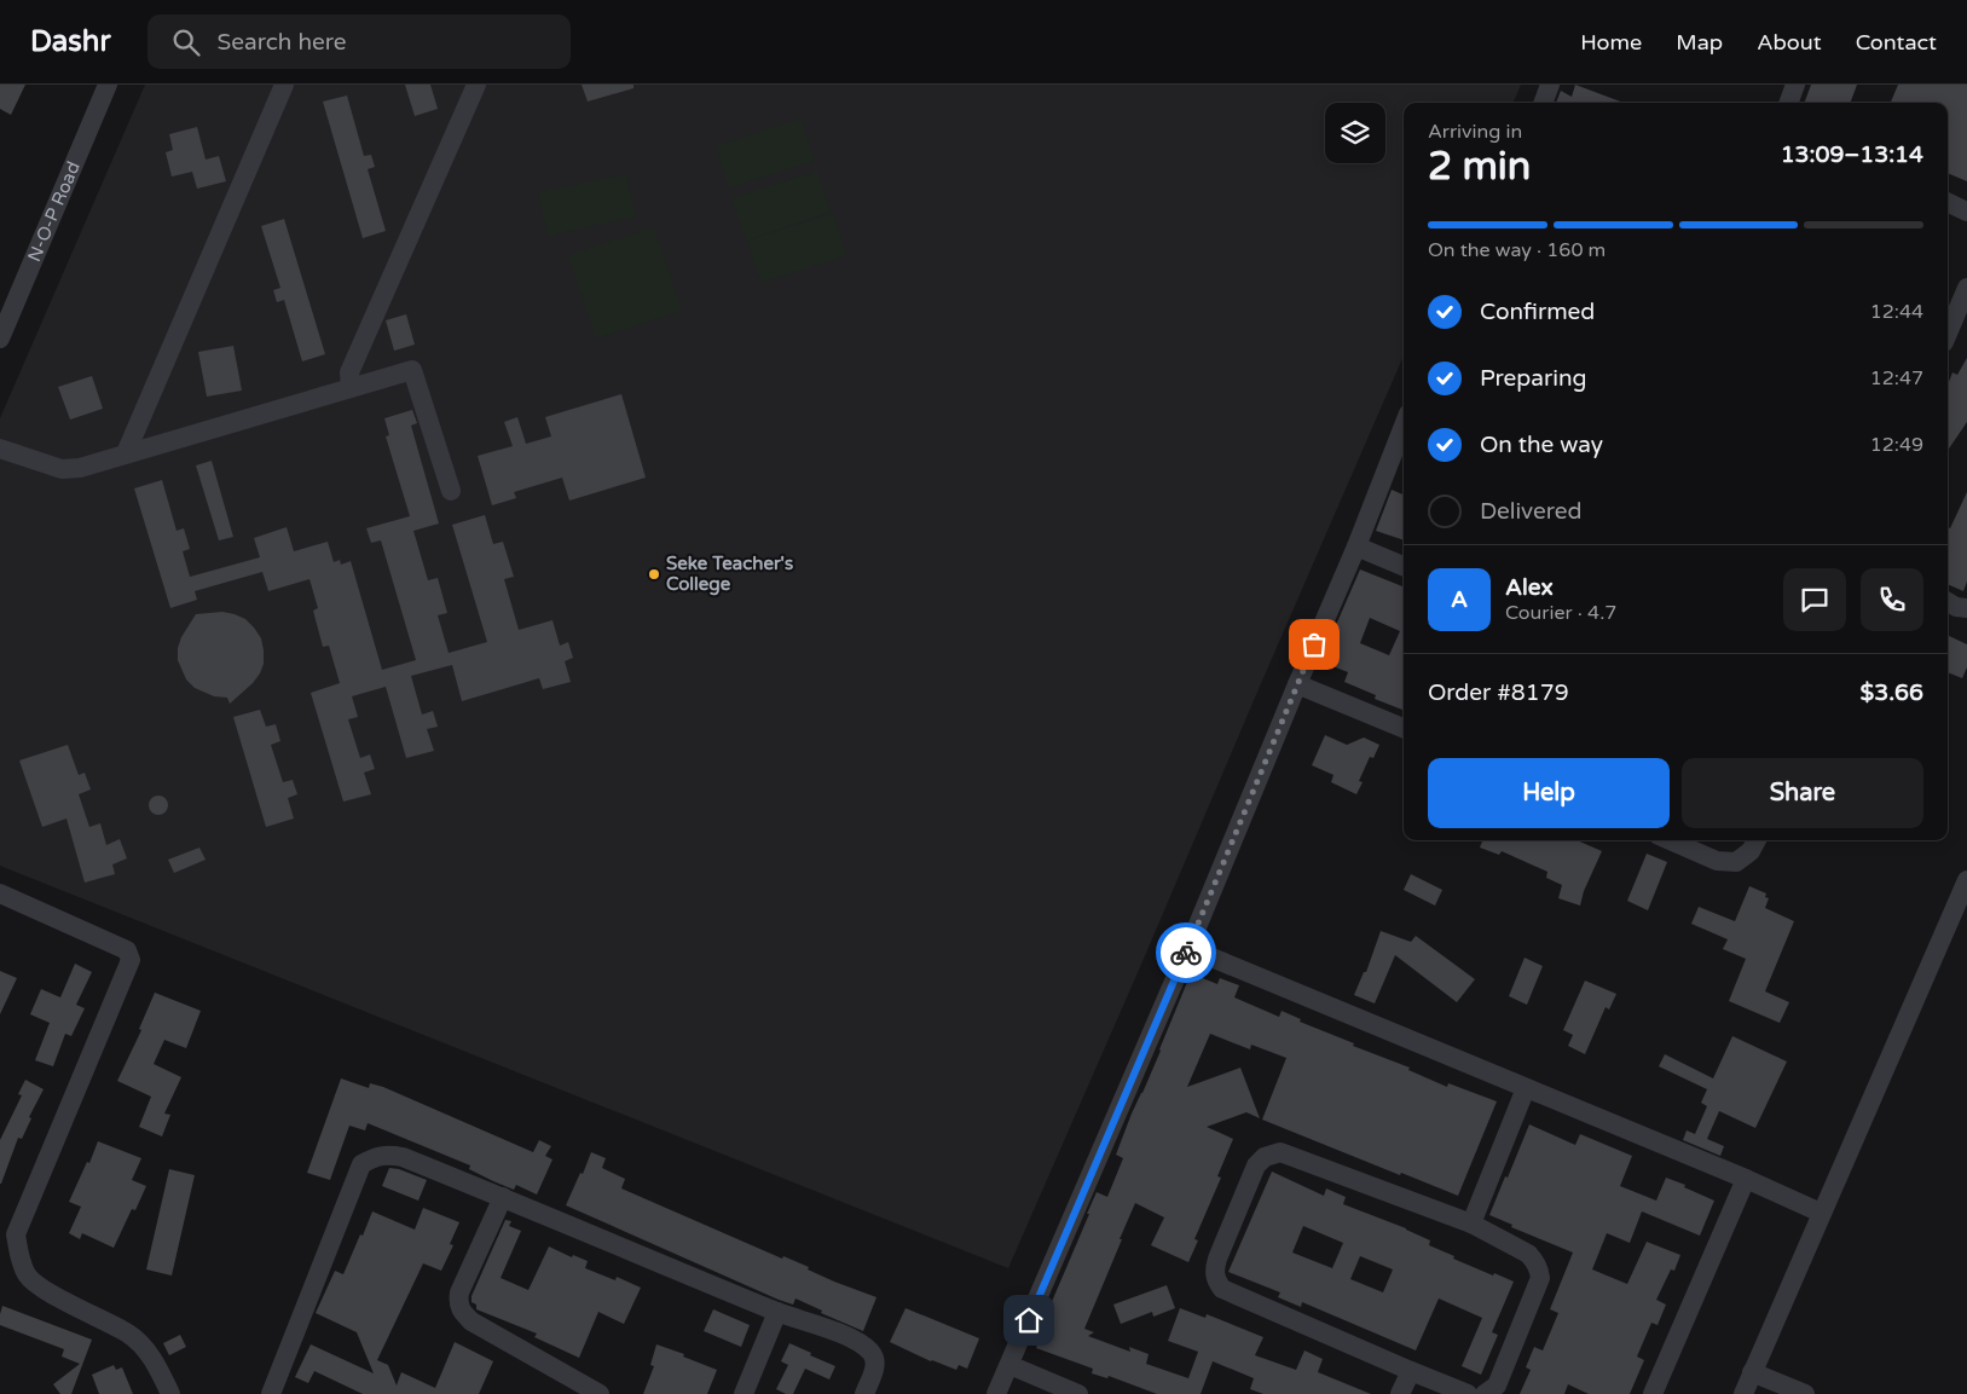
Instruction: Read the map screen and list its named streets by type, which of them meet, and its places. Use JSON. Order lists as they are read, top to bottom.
{
  "streets": {
    "street": ["N-O-P Road"]
  },
  "places": ["Seke Teacher's College"],
  "page": {
    "header": "Dashr",
    "search": "Search here",
    "nav": [
      "Home",
      "Map",
      "About",
      "Contact"
    ],
    "heading": ["2 min", "Arriving in", "13:09–13:14"],
    "panel": [
      "Alex",
      "Courier · 4.7",
      "Order #8179",
      "$3.66"
    ],
    "bar": "On the way · 160 m",
    "list": [
      ["Confirmed", "12:44"],
      ["Preparing", "12:47"],
      ["On the way", "12:49"],
      "Delivered"
    ],
    "round": "A",
    "buttons": ["Help", "Share"]
  }
}
